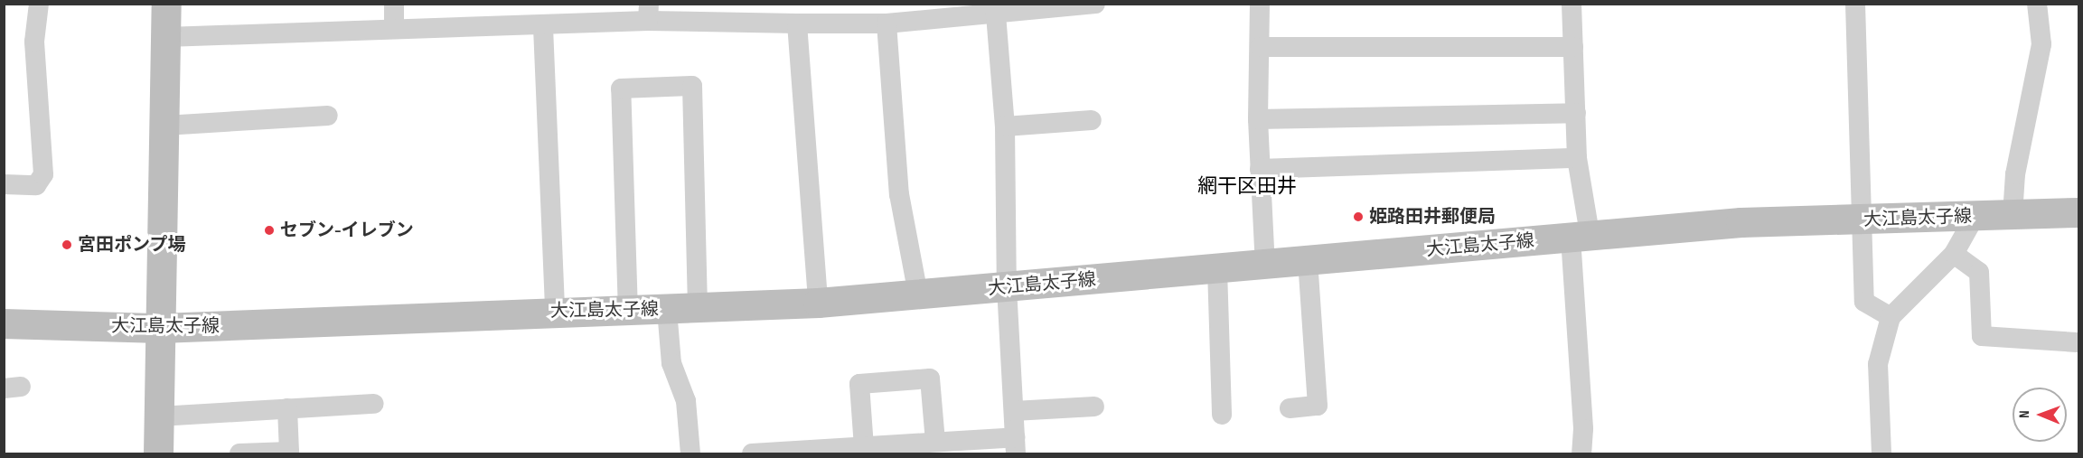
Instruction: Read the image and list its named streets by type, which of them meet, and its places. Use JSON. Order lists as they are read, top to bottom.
{
  "streets": {
    "main road": ["大江島太子線"]
  },
  "districts": ["網干区田井"],
  "places": ["姫路田井郵便局", "セブン-イレブン", "宮田ポンプ場"],
  "north": "left"
}
